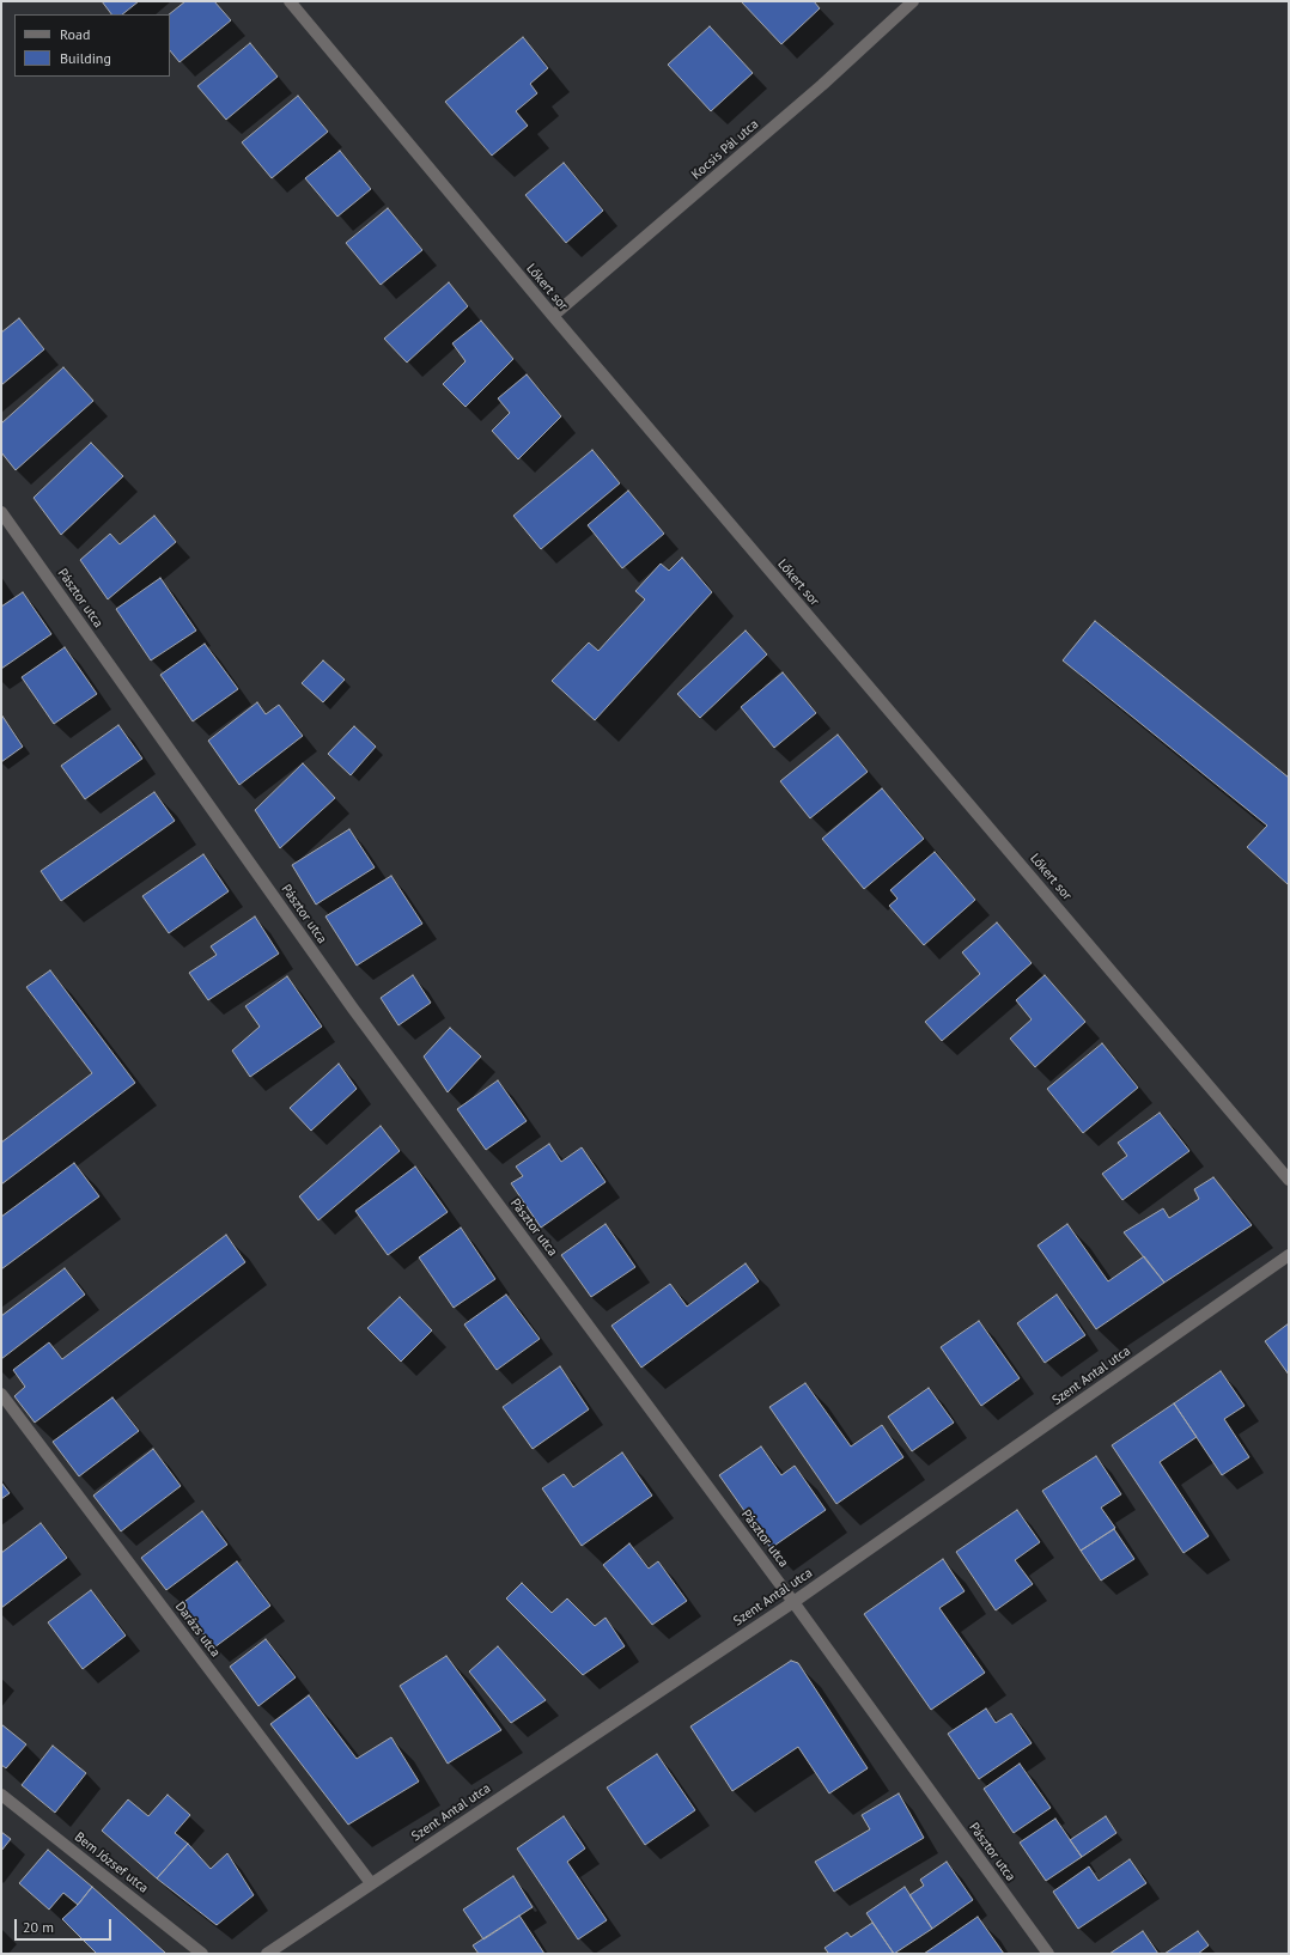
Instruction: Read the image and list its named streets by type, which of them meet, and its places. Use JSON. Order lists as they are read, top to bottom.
{
  "streets": {
    "street": [
      "Kocsis Pál utca",
      "Lőkert sor",
      "Pásztor utca",
      "Szent Antal utca",
      "Darázs utca",
      "Bem József utca"
    ]
  },
  "crossings": [
    ["Kocsis Pál utca", "Lőkert sor"],
    ["Pásztor utca", "Szent Antal utca"],
    ["Szent Antal utca", "Darázs utca"]
  ],
  "legend": ["Road", "Building"],
  "scale_bar": "20 m"
}
